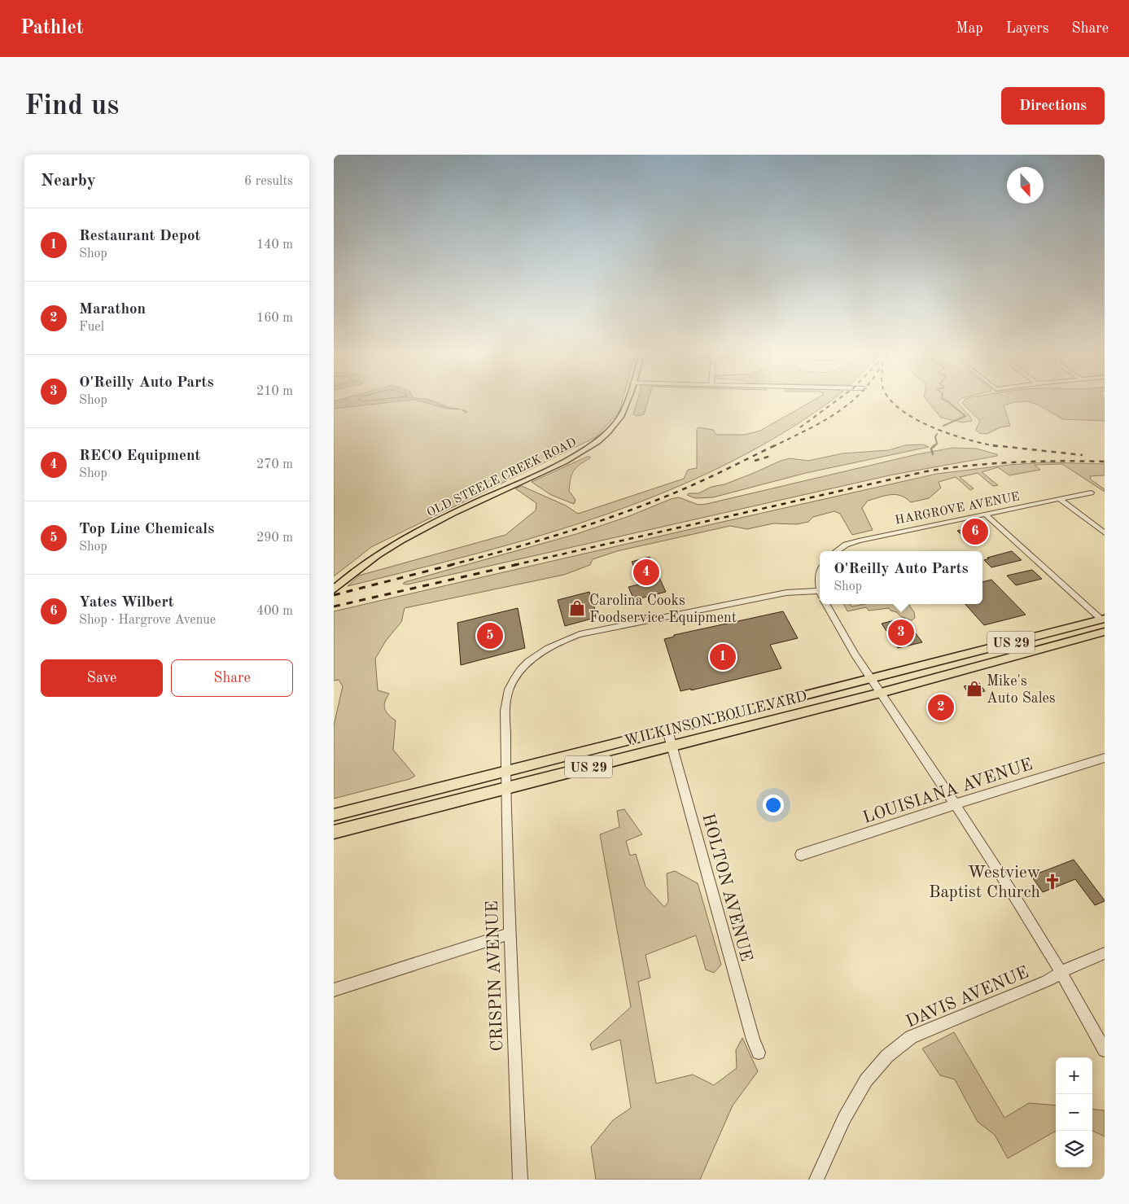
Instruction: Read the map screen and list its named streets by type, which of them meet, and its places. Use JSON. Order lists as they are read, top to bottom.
{
  "streets": {
    "main road": ["OLD STEELE CREEK ROAD", "US 29", "WILKINSON BOULEVARD"],
    "street": [
      "HARGROVE AVENUE",
      "LOUISIANA AVENUE",
      "HOLTON AVENUE",
      "CRISPIN AVENUE",
      "DAVIS AVENUE"
    ]
  },
  "crossings": [
    ["WILKINSON BOULEVARD", "HOLTON AVENUE"],
    ["WILKINSON BOULEVARD", "CRISPIN AVENUE"]
  ],
  "places": {
    "shop": ["Carolina Cooks Foodservice Equipment", "Mike's Auto Sales"],
    "church": ["Westview Baptist Church"]
  },
  "north": "bottom",
  "page": {
    "header": "Pathlet",
    "nav": ["Map", "Layers", "Share"],
    "buttons": [
      "Directions",
      ["Save", "Share"]
    ],
    "title": "Find us",
    "heading": ["Nearby", "6 results"],
    "list": [
      {
        "mark": "1",
        "name": "Restaurant Depot",
        "note": "Shop",
        "value": "140 m"
      },
      {
        "mark": "2",
        "name": "Marathon",
        "note": "Fuel",
        "value": "160 m"
      },
      {
        "mark": "3",
        "name": "O'Reilly Auto Parts",
        "note": "Shop",
        "value": "210 m"
      },
      {
        "mark": "4",
        "name": "RECO Equipment",
        "note": "Shop",
        "value": "270 m"
      },
      {
        "mark": "5",
        "name": "Top Line Chemicals",
        "note": "Shop",
        "value": "290 m"
      },
      {
        "mark": "6",
        "name": "Yates Wilbert",
        "note": "Shop · Hargrove Avenue",
        "value": "400 m"
      }
    ],
    "pins": [
      "6",
      "4",
      "3",
      "5",
      "1",
      "2"
    ],
    "popup": ["O'Reilly Auto Parts", "Shop"],
    "map_buttons": ["+", "−"]
  }
}
